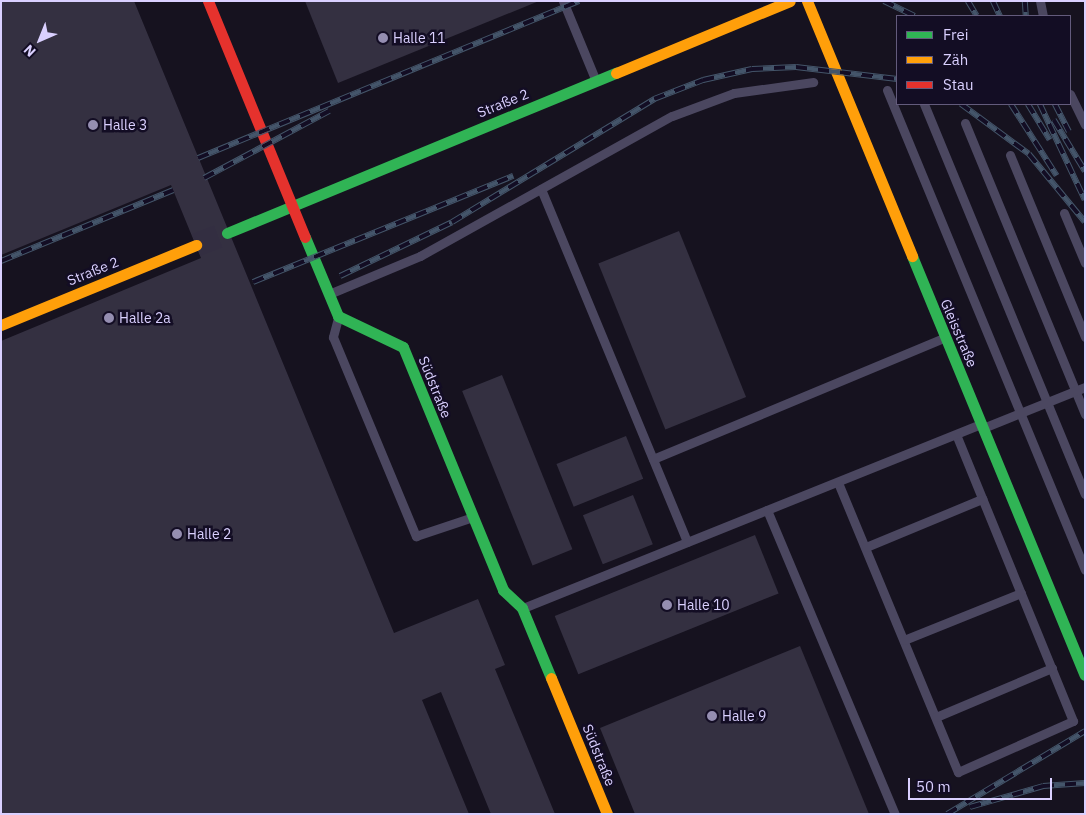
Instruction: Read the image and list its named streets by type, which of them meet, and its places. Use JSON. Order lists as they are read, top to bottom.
{
  "streets": {
    "street": ["Straße 2", "Gleisstraße", "Südstraße"]
  },
  "places": [
    "Halle 11",
    "Halle 3",
    "Halle 2a",
    "Halle 2",
    "Halle 10",
    "Halle 9"
  ],
  "legend": ["Frei", "Zäh", "Stau"],
  "scale_bar": "50 m",
  "north": "bottom left"
}
